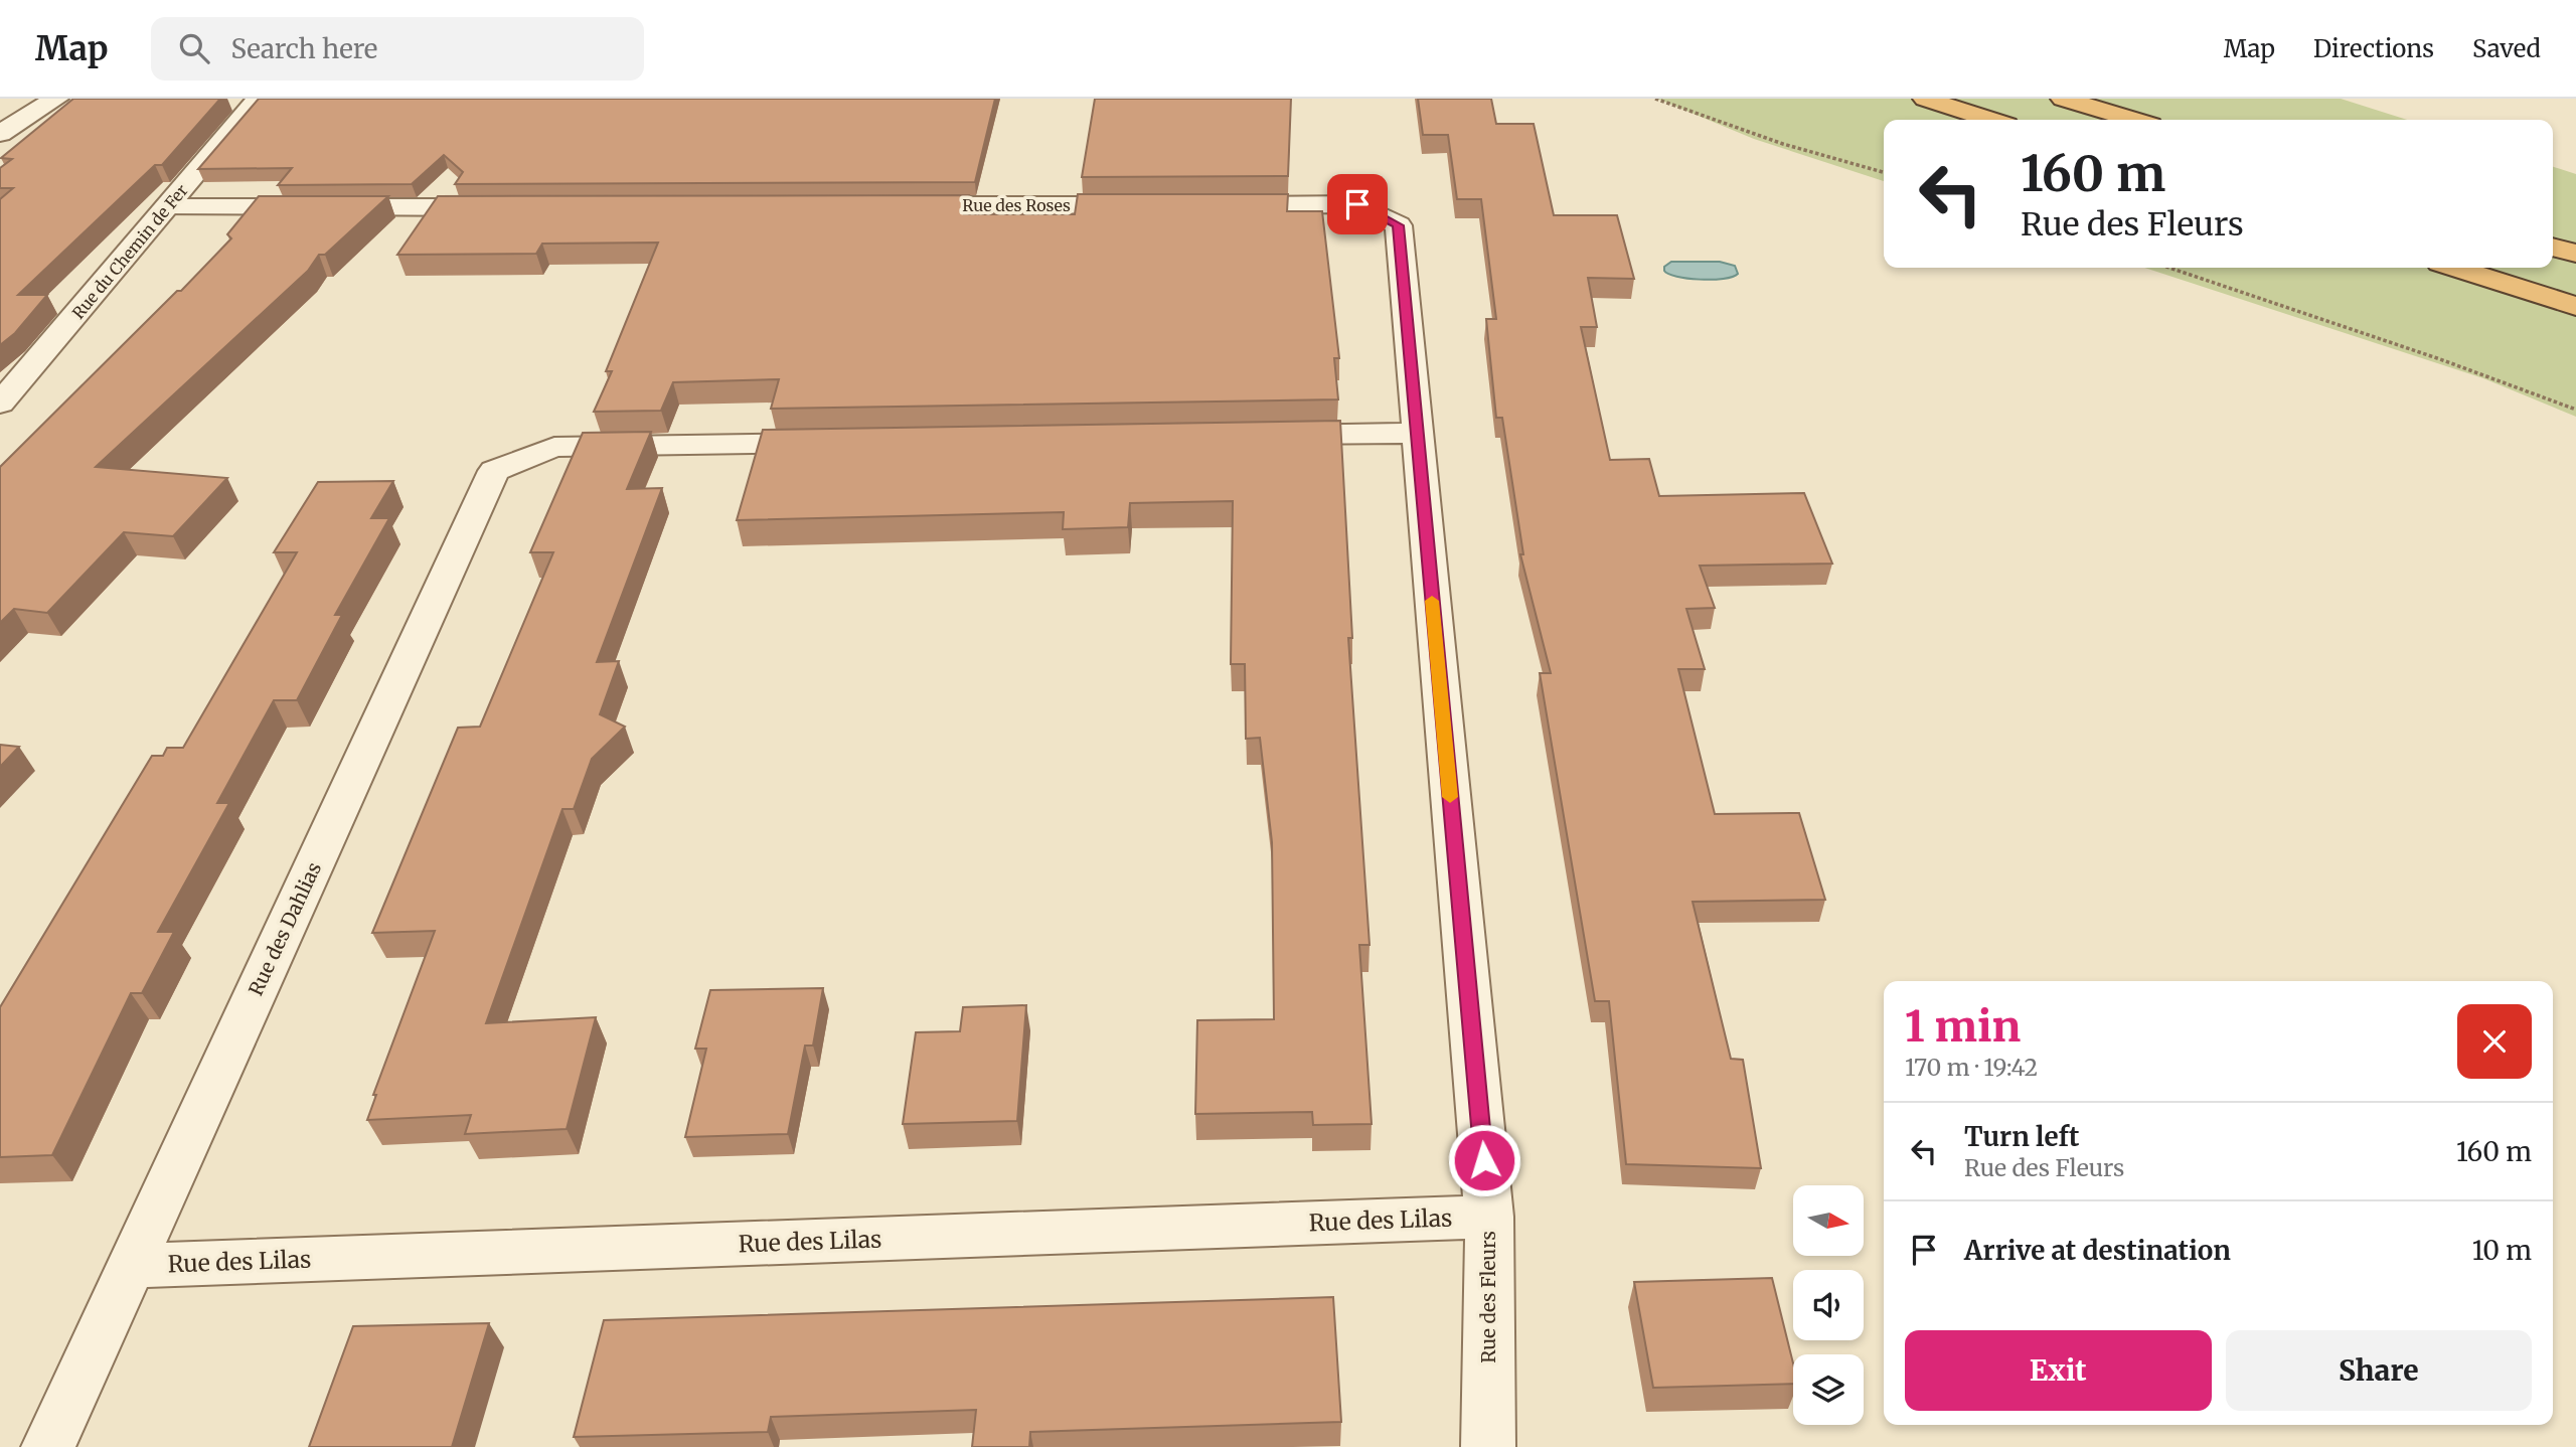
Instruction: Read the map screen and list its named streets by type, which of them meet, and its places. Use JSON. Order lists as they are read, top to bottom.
{
  "streets": {
    "street": [
      "Rue des Roses",
      "Rue du Chemin de Fer",
      "Rue des Dahlias",
      "Rue des Lilas",
      "Rue des Fleurs"
    ]
  },
  "crossings": [
    ["Rue des Dahlias", "Rue des Lilas"],
    ["Rue des Lilas", "Rue des Fleurs"]
  ],
  "north": "right",
  "page": {
    "header": "Map",
    "search": "Search here",
    "nav": ["Map", "Directions", "Saved"],
    "turn": ["160 m", "Rue des Fleurs"],
    "heading": ["1 min", "170 m · 19:42"],
    "list": [
      {
        "name": "Turn left",
        "note": "Rue des Fleurs",
        "value": "160 m"
      },
      {
        "name": "Arrive at destination",
        "value": "10 m"
      }
    ],
    "buttons": ["Exit", "Share"]
  }
}
